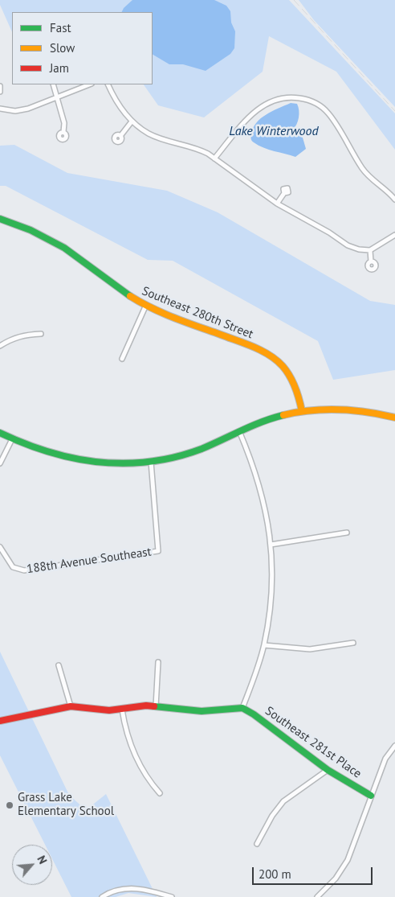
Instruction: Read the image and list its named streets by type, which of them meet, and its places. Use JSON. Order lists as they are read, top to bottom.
{
  "streets": {
    "street": ["Southeast 280th Street", "188th Avenue Southeast", "Southeast 281st Place"]
  },
  "water": ["Lake Winterwood"],
  "places": ["Grass Lake Elementary School"],
  "legend": ["Fast", "Slow", "Jam"],
  "scale_bar": "200 m",
  "north": "top right"
}
